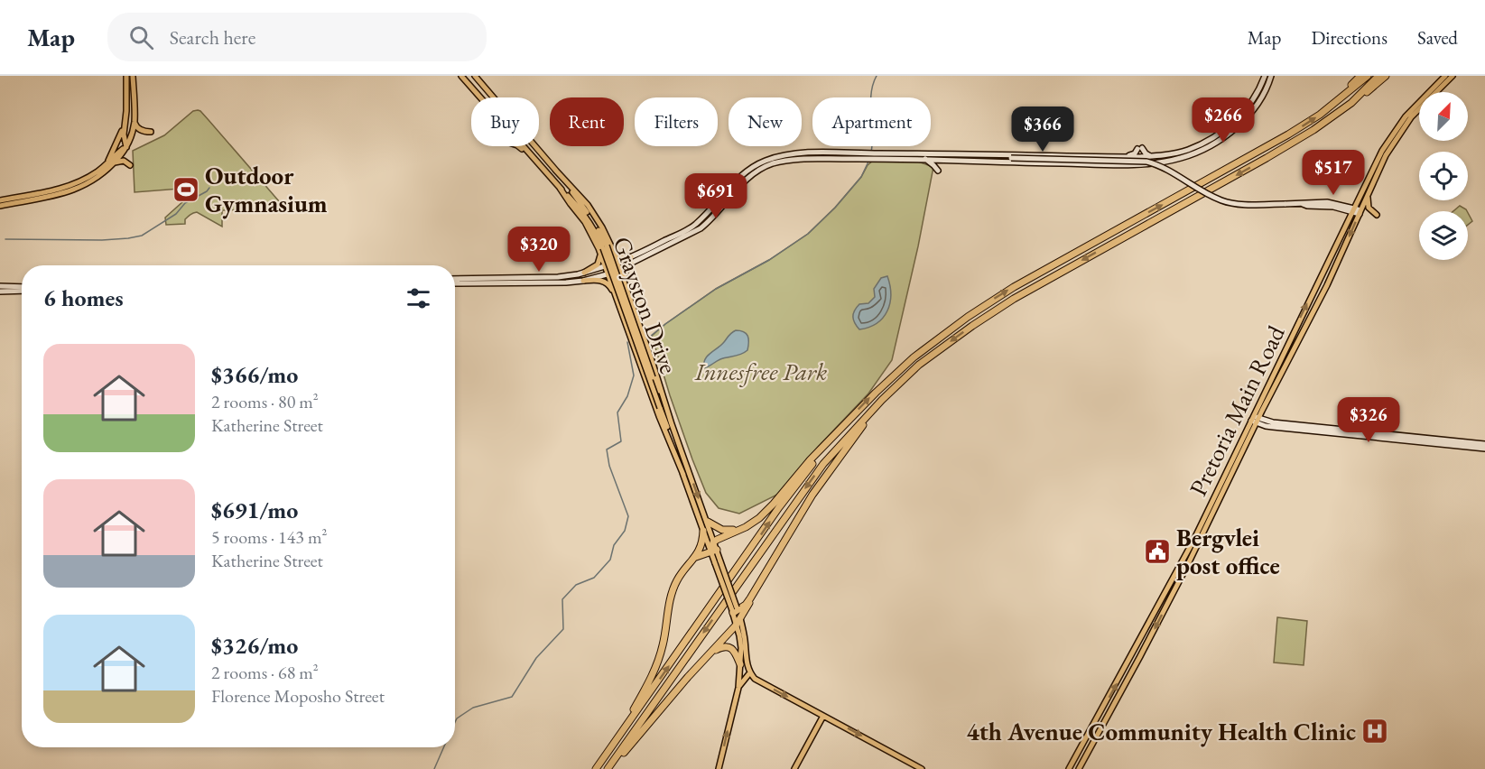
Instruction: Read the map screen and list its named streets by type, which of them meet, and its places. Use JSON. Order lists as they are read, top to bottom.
{
  "streets": {
    "main road": ["Grayston Drive", "Pretoria Main Road"]
  },
  "parks": ["Innesfree Park"],
  "places": {
    "sports": ["Outdoor Gymnasium"],
    "public building": ["Bergvlei post office"],
    "hospital": ["4th Avenue Community Health Clinic"]
  },
  "north": "top right",
  "page": {
    "header": "Map",
    "search": "Search here",
    "nav": ["Map", "Directions", "Saved"],
    "price": [
      "$266",
      "$366",
      "$517",
      "$691",
      "$320",
      "$326"
    ],
    "chip": [
      "Buy",
      "Rent",
      "Filters",
      "New",
      "Apartment"
    ],
    "heading": "6 homes",
    "list": [
      {
        "name": "$366/mo",
        "note": "2 rooms · 80 m² · Katherine Street"
      },
      {
        "name": "$691/mo",
        "note": "5 rooms · 143 m² · Katherine Street"
      },
      {
        "name": "$326/mo",
        "note": "2 rooms · 68 m² · Florence Moposho Street"
      }
    ]
  }
}
